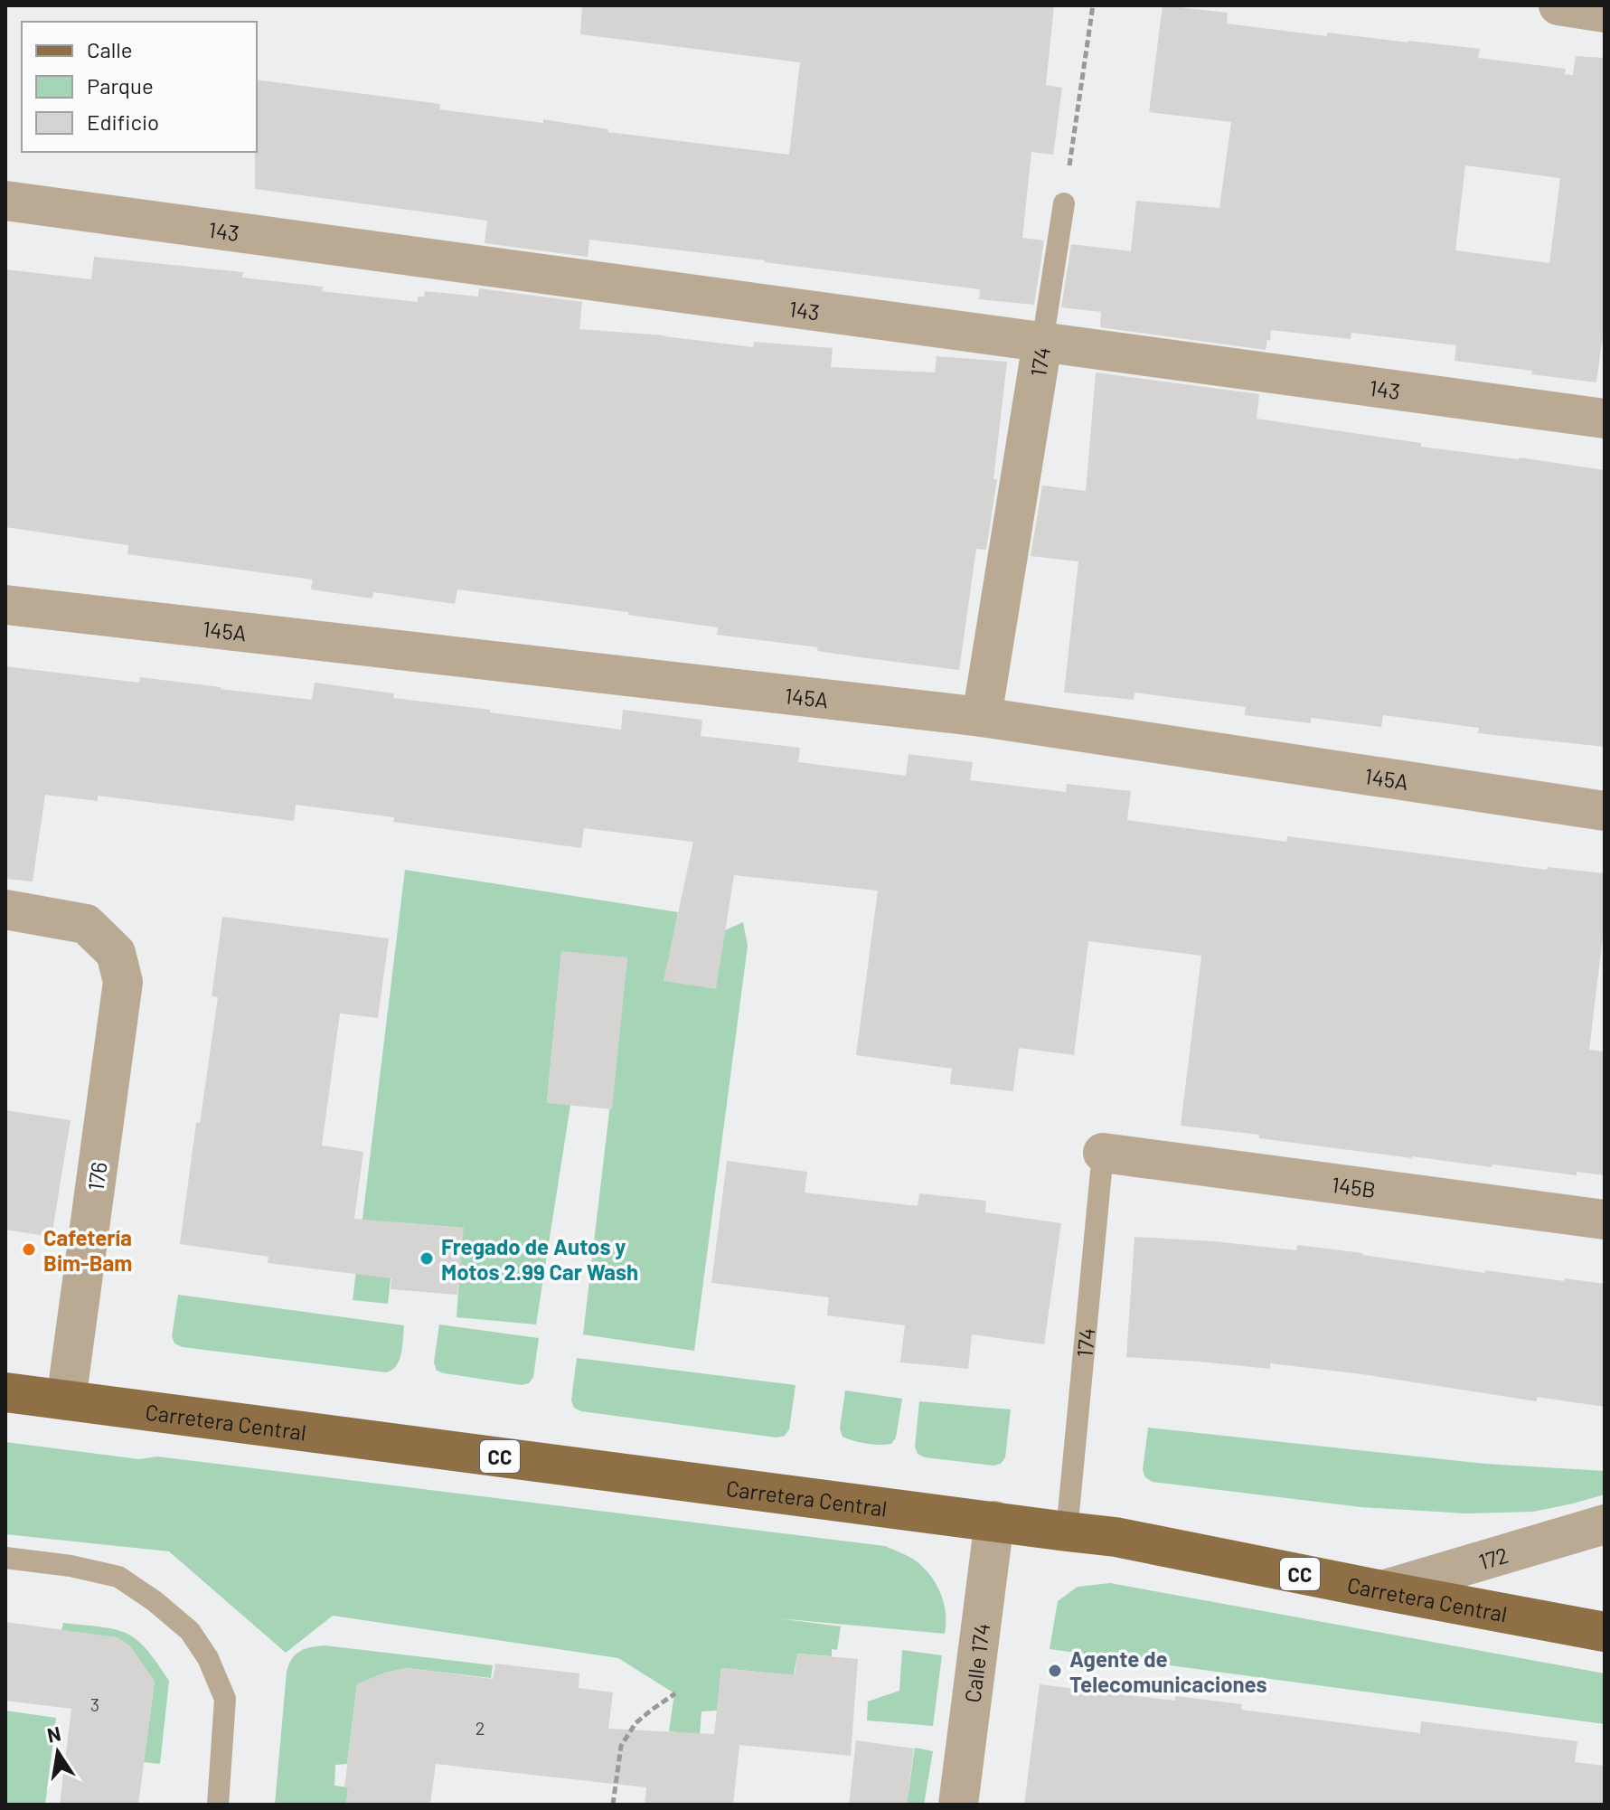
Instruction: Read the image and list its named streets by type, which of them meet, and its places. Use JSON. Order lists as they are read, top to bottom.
{
  "streets": {
    "main road": ["Carretera Central", "CC"],
    "street": [
      "143",
      "174",
      "145A",
      "176",
      "145B",
      "172",
      "Calle 174"
    ]
  },
  "crossings": [
    ["143", "174"],
    ["174", "145A"],
    ["174", "145B"],
    ["174", "Carretera Central"],
    ["176", "Carretera Central"],
    ["Carretera Central", "172"],
    ["Carretera Central", "Calle 174"]
  ],
  "places": ["Cafetería Bim-Bam", "Fregado de Autos y Motos 2.99 Car Wash", "Agente de Telecomunicaciones"],
  "house_numbers": ["3", "2"],
  "legend": ["Calle", "Parque", "Edificio"],
  "north": "top"
}
